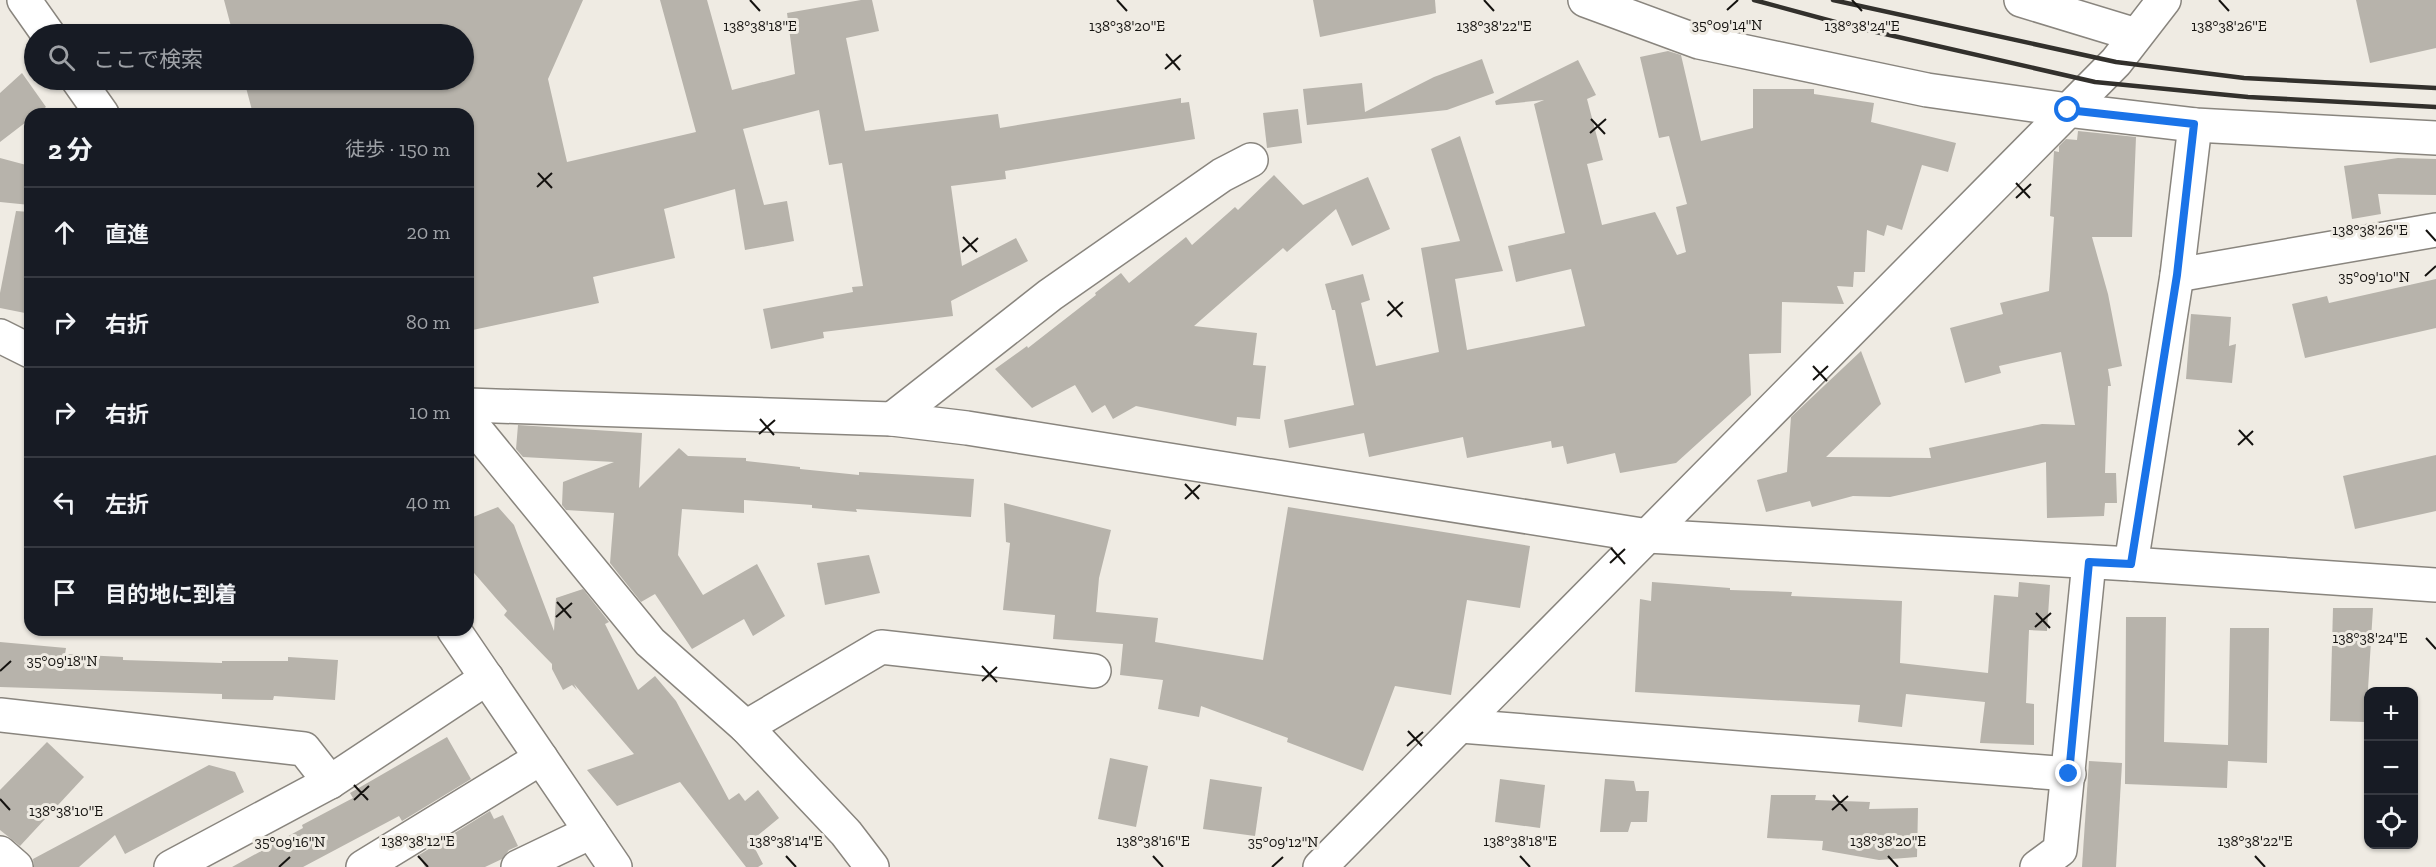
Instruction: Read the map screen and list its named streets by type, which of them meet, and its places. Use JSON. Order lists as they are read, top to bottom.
{
  "page": {
    "search": "ここで検索",
    "heading": ["2 分", "徒歩 · 150 m"],
    "list": [
      ["直進", "20 m"],
      ["右折", "80 m"],
      ["右折", "10 m"],
      ["左折", "40 m"],
      "目的地に到着"
    ],
    "map_buttons": ["+", "−"]
  },
  "coordinates": [
    "35°09'14\"N",
    "138°38'26\"E",
    "138°38'18\"E",
    "138°38'20\"E",
    "138°38'22\"E",
    "138°38'24\"E",
    "35°09'10\"N",
    "35°09'18\"N",
    "138°38'10\"E",
    "138°38'12\"E",
    "138°38'14\"E",
    "138°38'16\"E",
    "35°09'16\"N",
    "35°09'12\"N"
  ]
}
